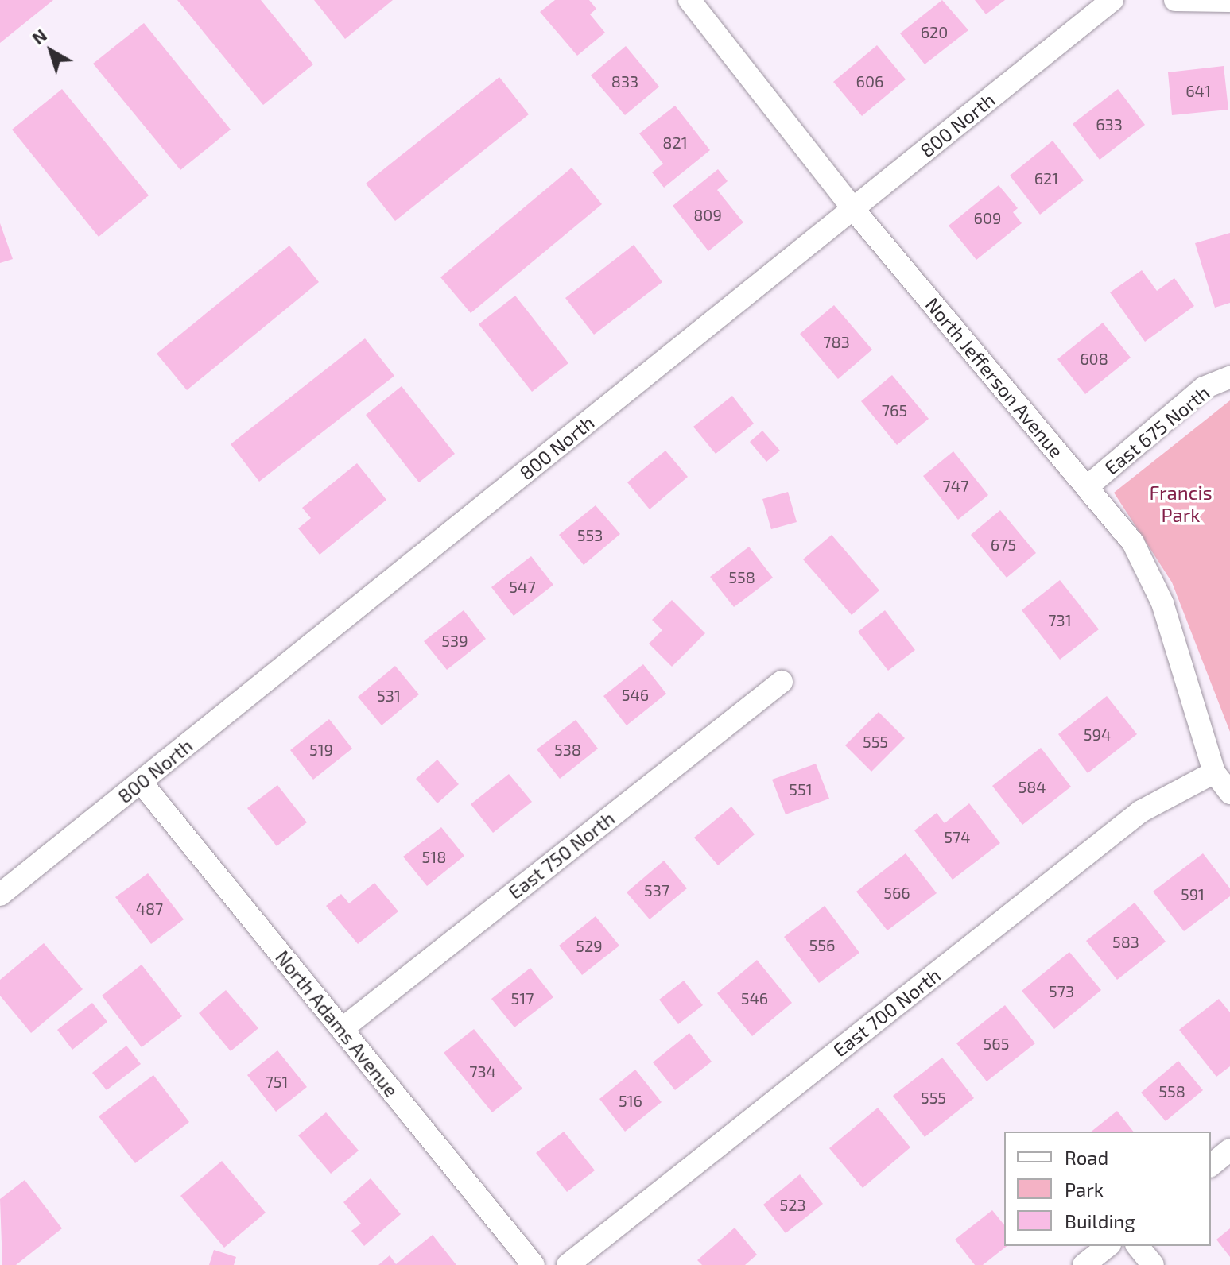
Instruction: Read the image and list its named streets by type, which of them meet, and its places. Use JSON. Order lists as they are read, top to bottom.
{
  "streets": {
    "street": [
      "800 North",
      "North Jefferson Avenue",
      "East 675 North",
      "East 750 North",
      "East 700 North",
      "North Adams Avenue"
    ]
  },
  "crossings": [
    ["800 North", "North Jefferson Avenue"],
    ["800 North", "North Adams Avenue"],
    ["North Jefferson Avenue", "East 675 North"],
    ["North Jefferson Avenue", "East 700 North"],
    ["East 750 North", "North Adams Avenue"]
  ],
  "parks": ["Francis Park"],
  "house_numbers": [
    "620",
    "833",
    "606",
    "641",
    "633",
    "821",
    "621",
    "809",
    "609",
    "783",
    "608",
    "765",
    "747",
    "553",
    "675",
    "558",
    "547",
    "731",
    "539",
    "546",
    "531",
    "594",
    "555",
    "519",
    "538",
    "584",
    "551",
    "574",
    "518",
    "537",
    "566",
    "591",
    "487",
    "583",
    "556",
    "529",
    "573",
    "517",
    "546",
    "565",
    "734",
    "751",
    "558",
    "555",
    "516",
    "523"
  ],
  "legend": ["Road", "Park", "Building"],
  "north": "top left"
}
